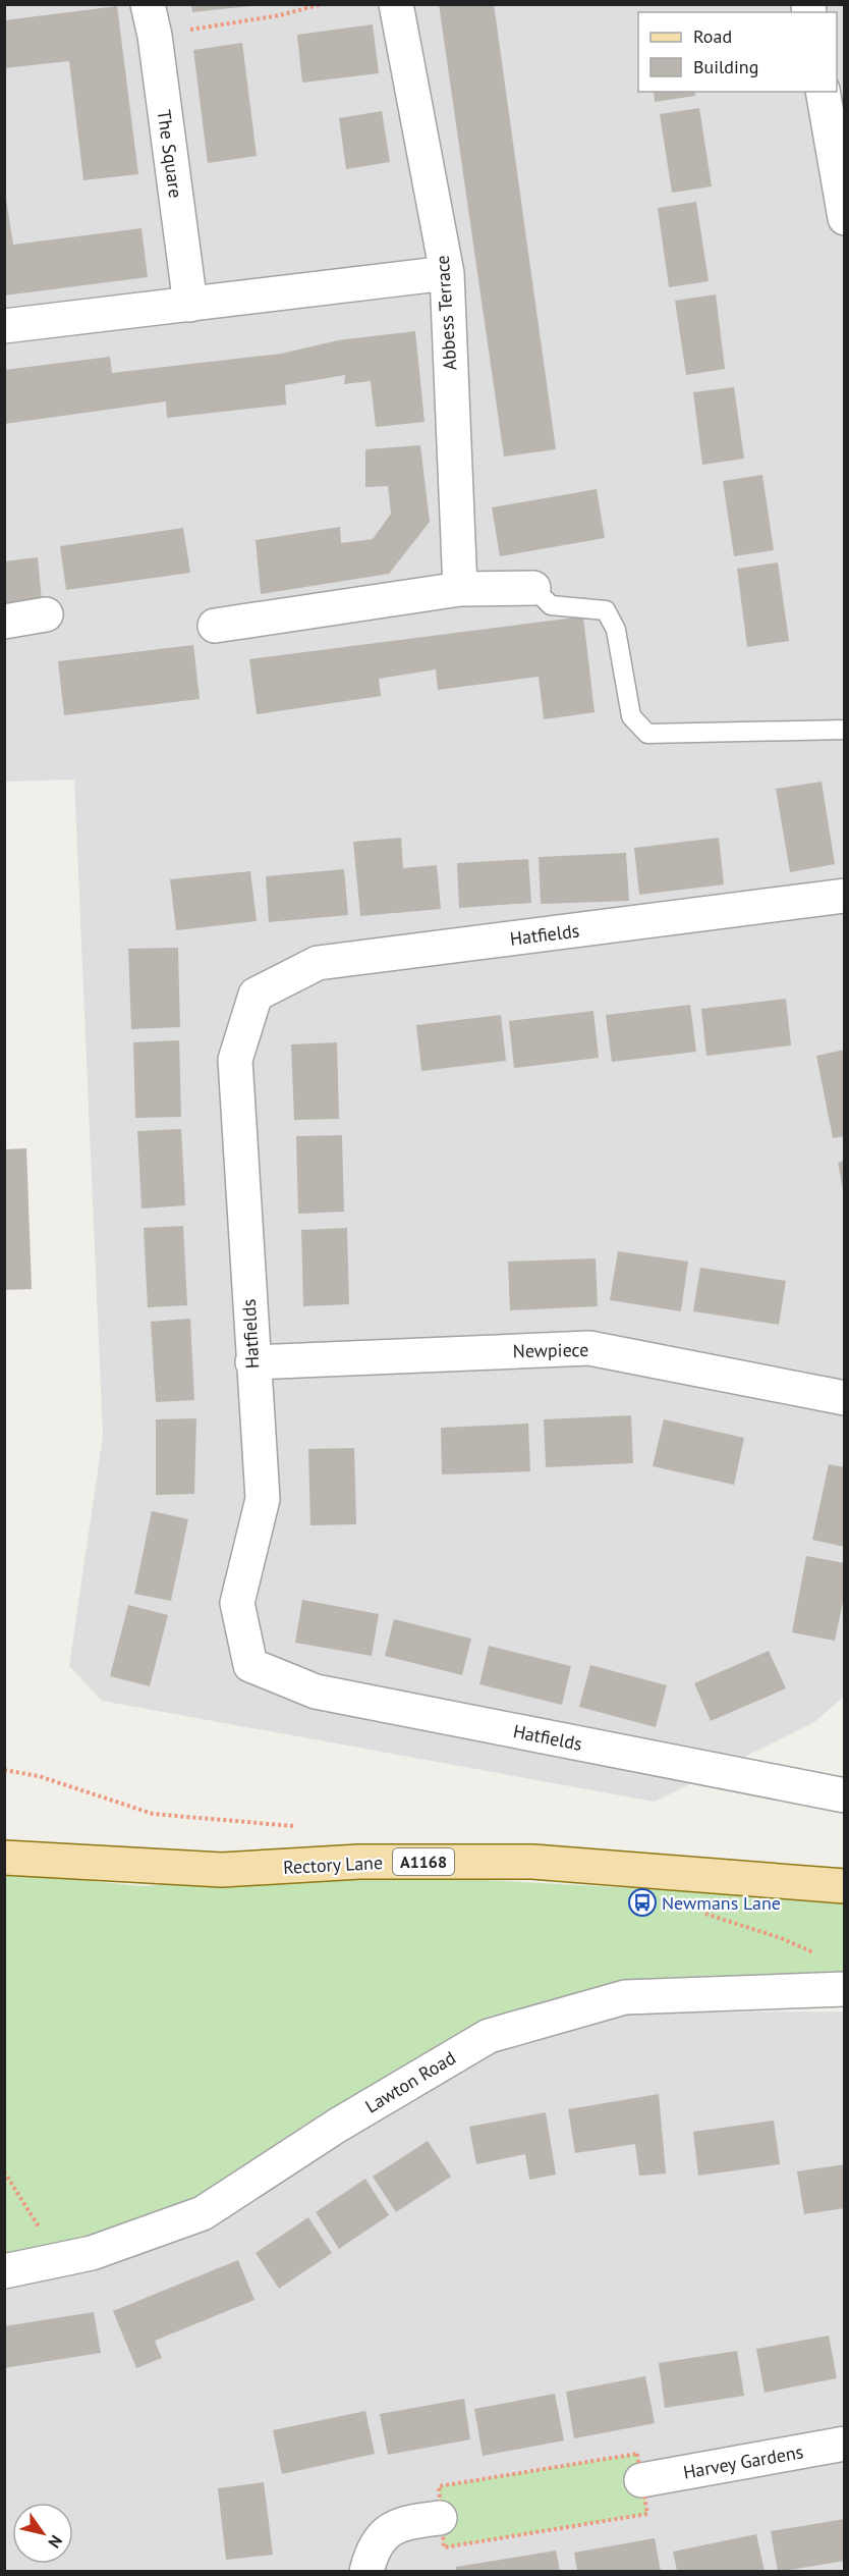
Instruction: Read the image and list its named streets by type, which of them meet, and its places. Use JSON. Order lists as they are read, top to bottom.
{
  "streets": {
    "main road": ["A1168", "Rectory Lane"],
    "street": [
      "The Square",
      "Abbess Terrace",
      "Hatfields",
      "Newpiece",
      "Lawton Road",
      "Harvey Gardens"
    ]
  },
  "crossings": [
    ["Hatfields", "Newpiece"]
  ],
  "places": {
    "bus stop": ["Newmans Lane"]
  },
  "legend": ["Road", "Building"],
  "north": "bottom right"
}
